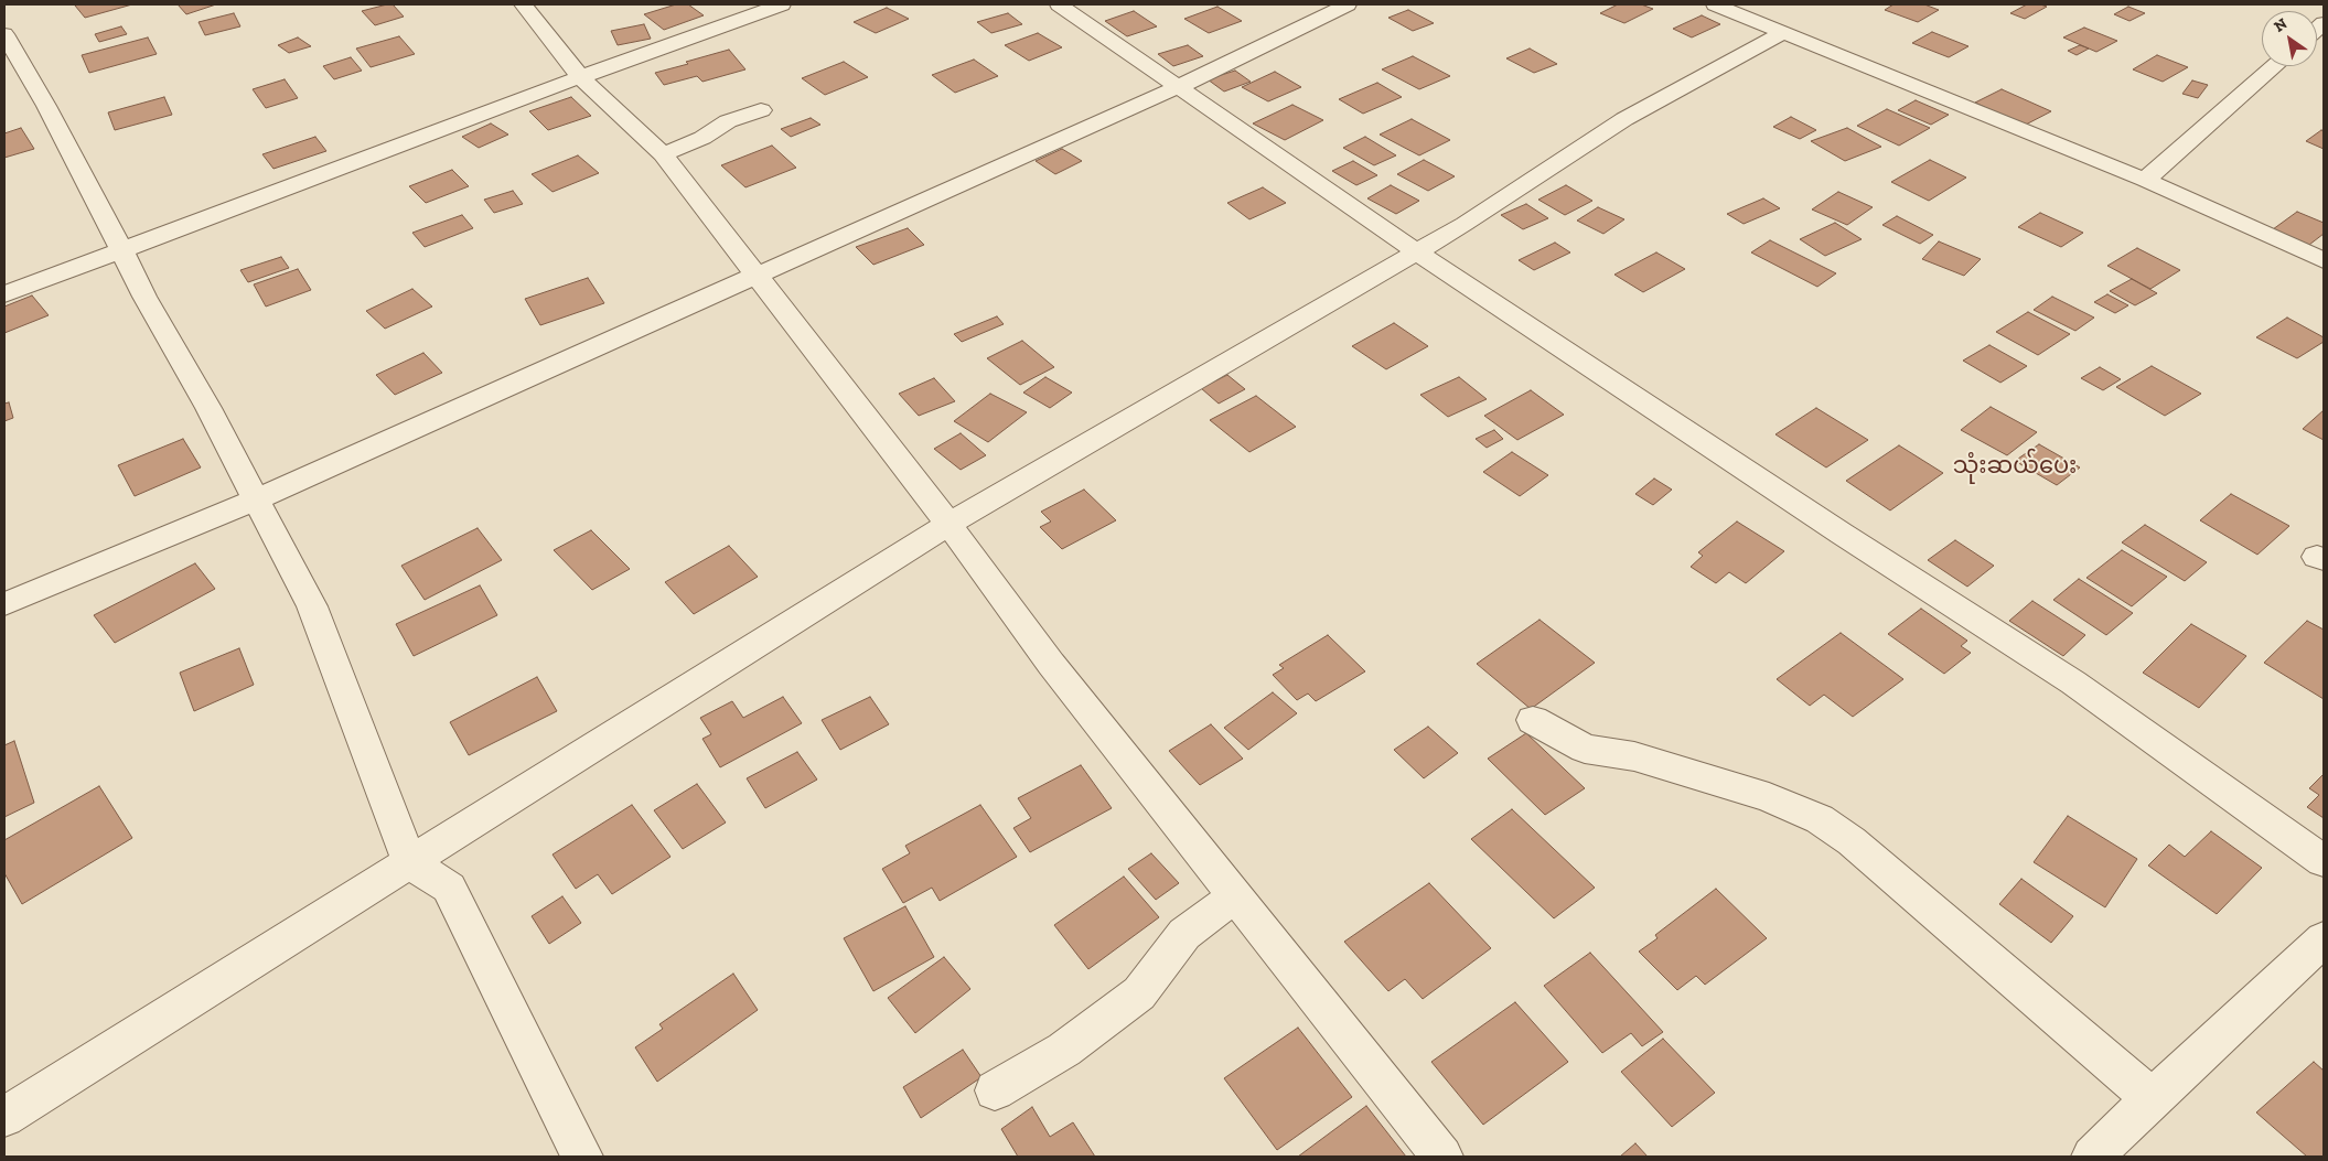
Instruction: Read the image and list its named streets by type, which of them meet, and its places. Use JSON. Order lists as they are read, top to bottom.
{
  "districts": ["သုံးဆယ်ပေး"],
  "north": "top left"
}
